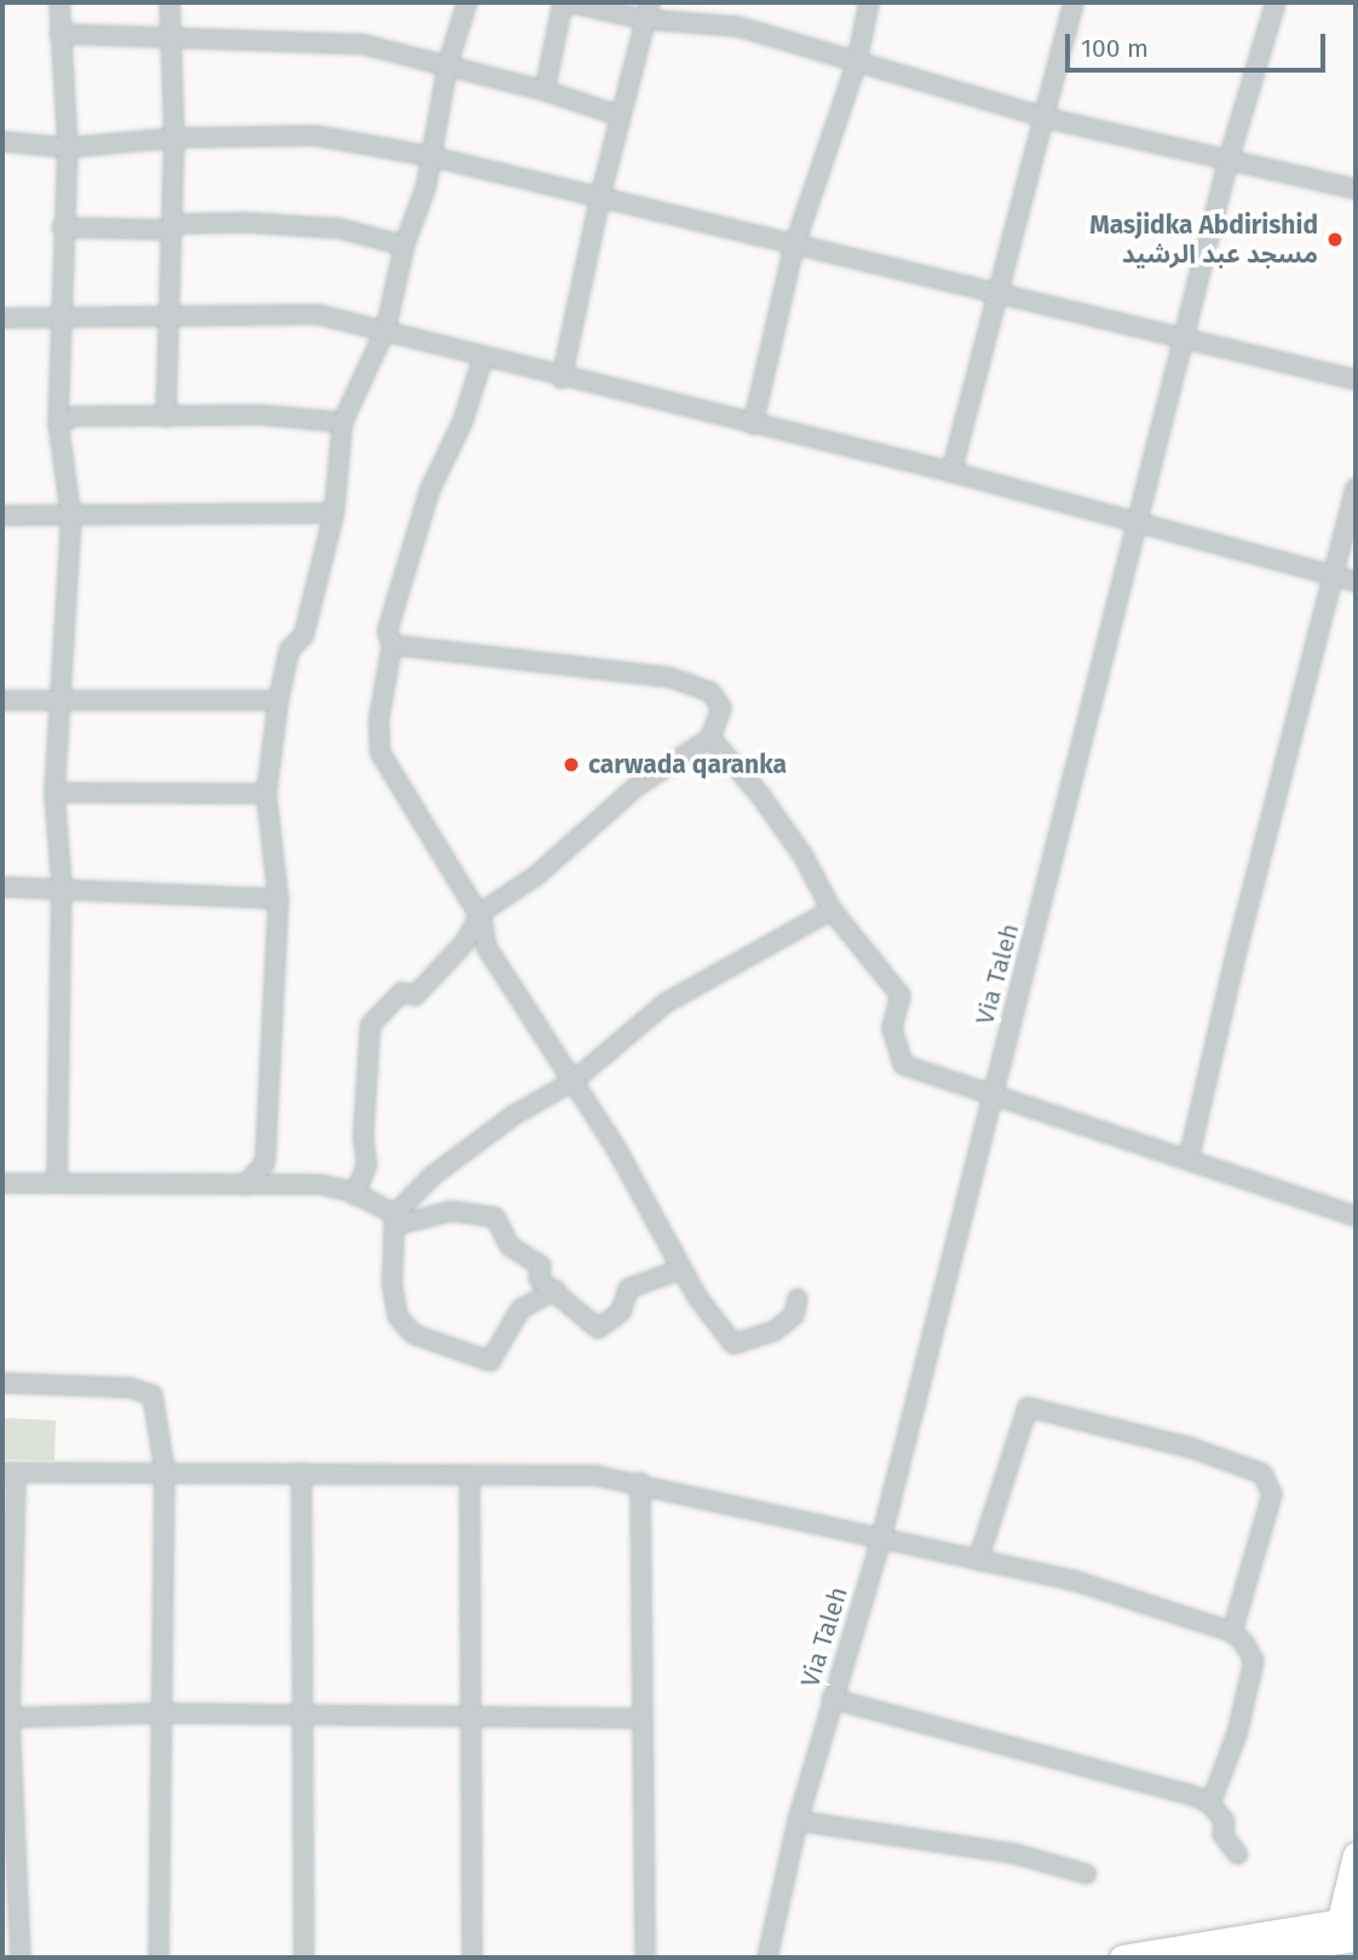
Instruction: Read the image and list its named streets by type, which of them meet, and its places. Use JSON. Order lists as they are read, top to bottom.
{
  "streets": {
    "street": ["Via Taleh"]
  },
  "places": ["Masjidka Abdirishid مسجد عبد الرشيد", "carwada qaranka"],
  "scale_bar": "100 m"
}
